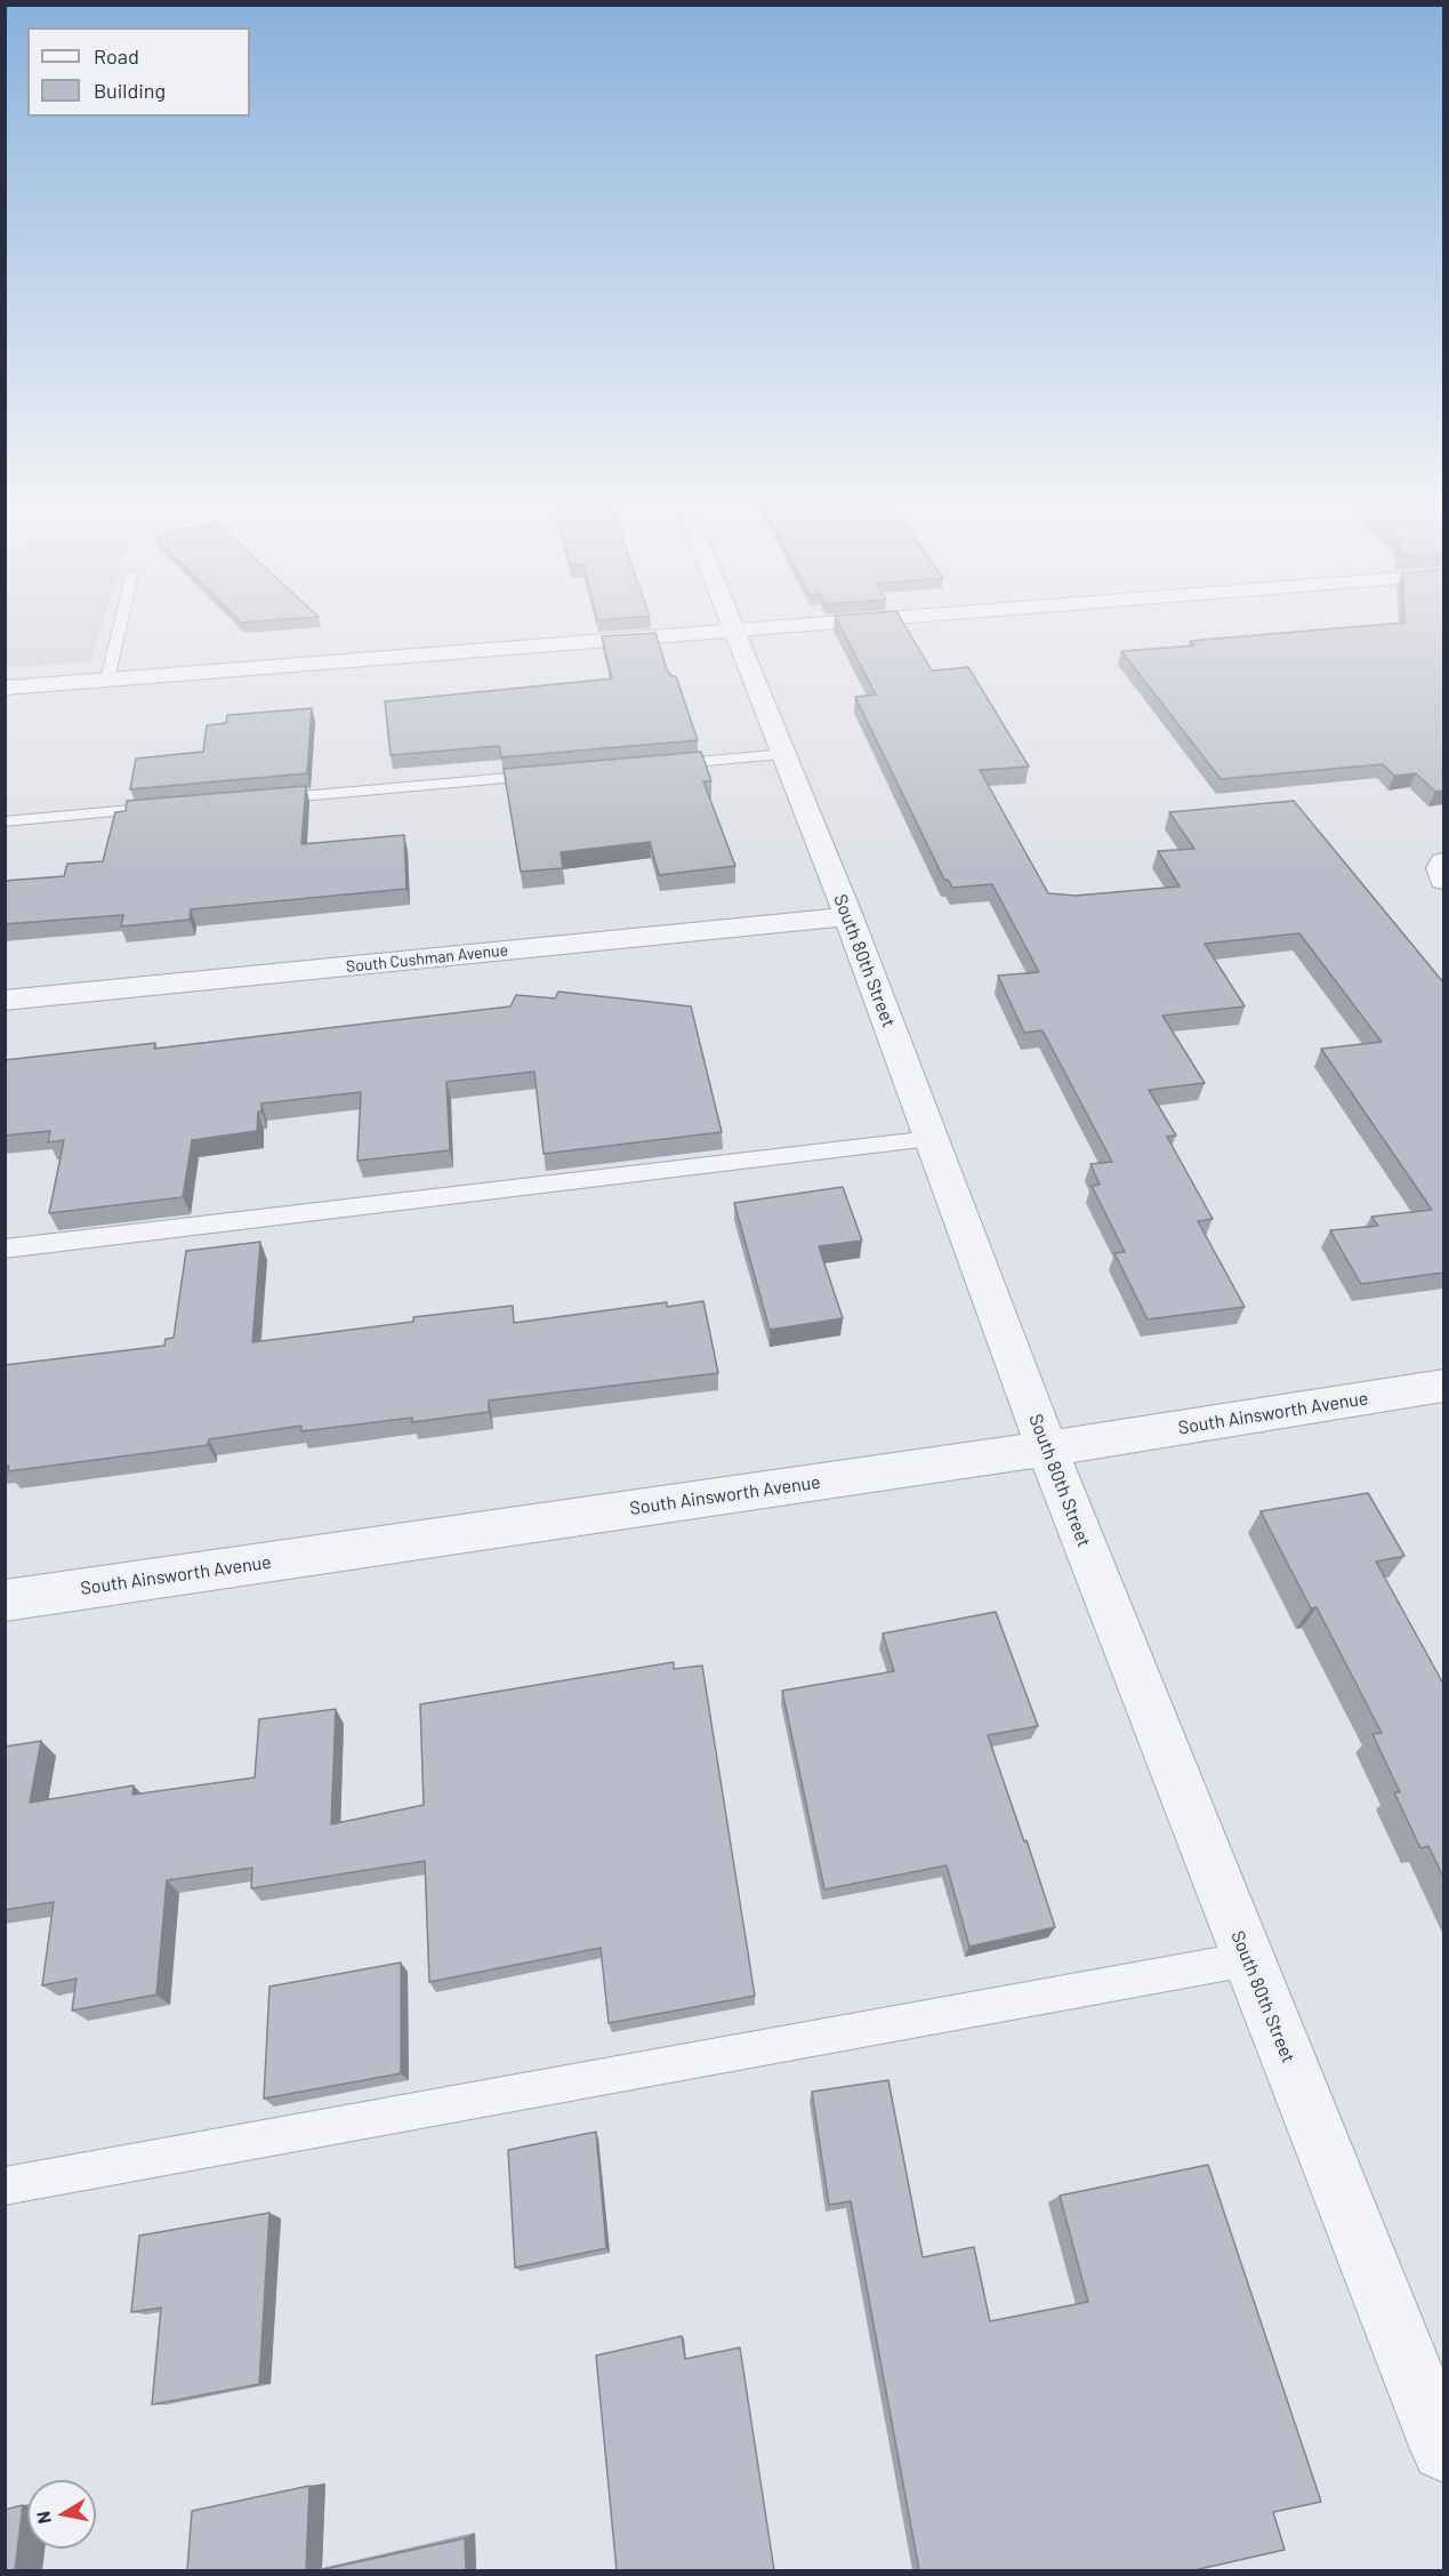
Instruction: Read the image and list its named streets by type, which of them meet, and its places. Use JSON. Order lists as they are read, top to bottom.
{
  "streets": {
    "street": ["South Cushman Avenue", "South 80th Street", "South Ainsworth Avenue"]
  },
  "crossings": [
    ["South Cushman Avenue", "South 80th Street"],
    ["South 80th Street", "South Ainsworth Avenue"]
  ],
  "legend": ["Road", "Building"],
  "north": "left"
}
